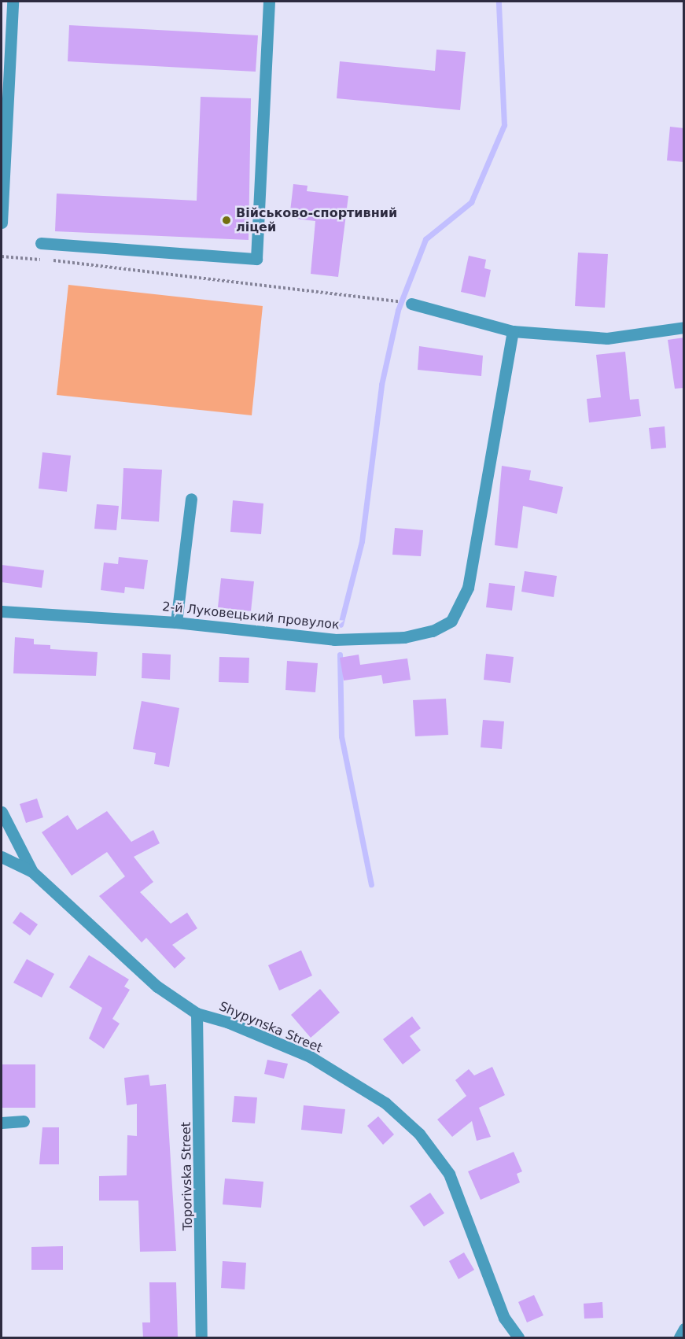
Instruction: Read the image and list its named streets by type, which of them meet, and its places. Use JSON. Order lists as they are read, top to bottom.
{
  "streets": {
    "street": ["2-й Луковецький провулок", "Shypynska Street", "Toporivska Street"]
  },
  "crossings": [
    ["Shypynska Street", "Toporivska Street"]
  ],
  "places": ["Військово-спортивний ліцей"]
}
